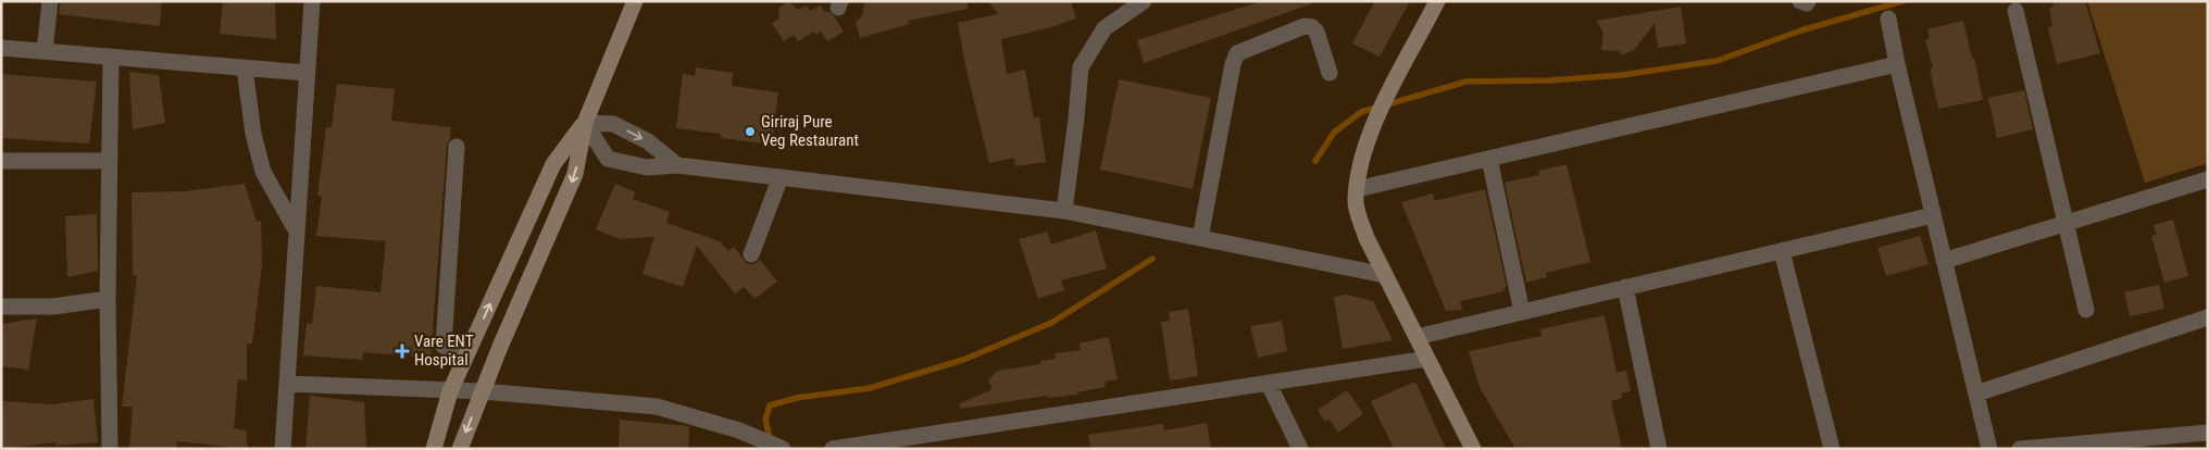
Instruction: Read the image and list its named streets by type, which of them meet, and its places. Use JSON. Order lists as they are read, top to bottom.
{
  "places": {
    "other": ["Giriraj Pure Veg Restaurant"],
    "health": ["Vare ENT Hospital"]
  }
}
